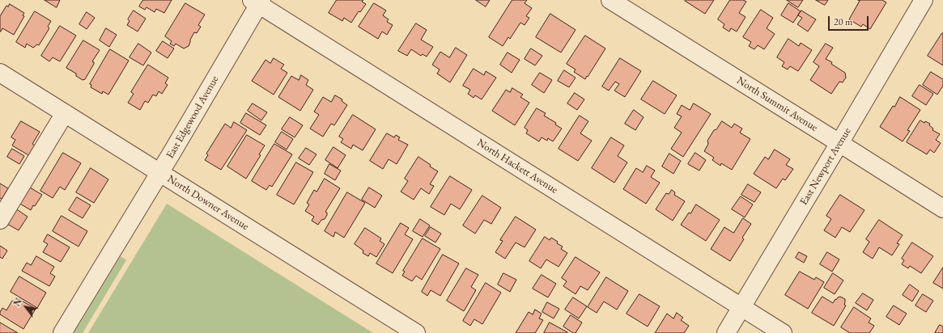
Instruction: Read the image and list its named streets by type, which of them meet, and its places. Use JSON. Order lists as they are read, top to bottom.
{
  "streets": {
    "street": [
      "North Summit Avenue",
      "East Edgewood Avenue",
      "North Hackett Avenue",
      "East Newport Avenue",
      "North Downer Avenue"
    ]
  },
  "crossings": [
    ["North Summit Avenue", "East Newport Avenue"],
    ["East Edgewood Avenue", "North Hackett Avenue"],
    ["East Edgewood Avenue", "North Downer Avenue"],
    ["North Hackett Avenue", "East Newport Avenue"]
  ],
  "scale_bar": "20 m",
  "north": "top left"
}
